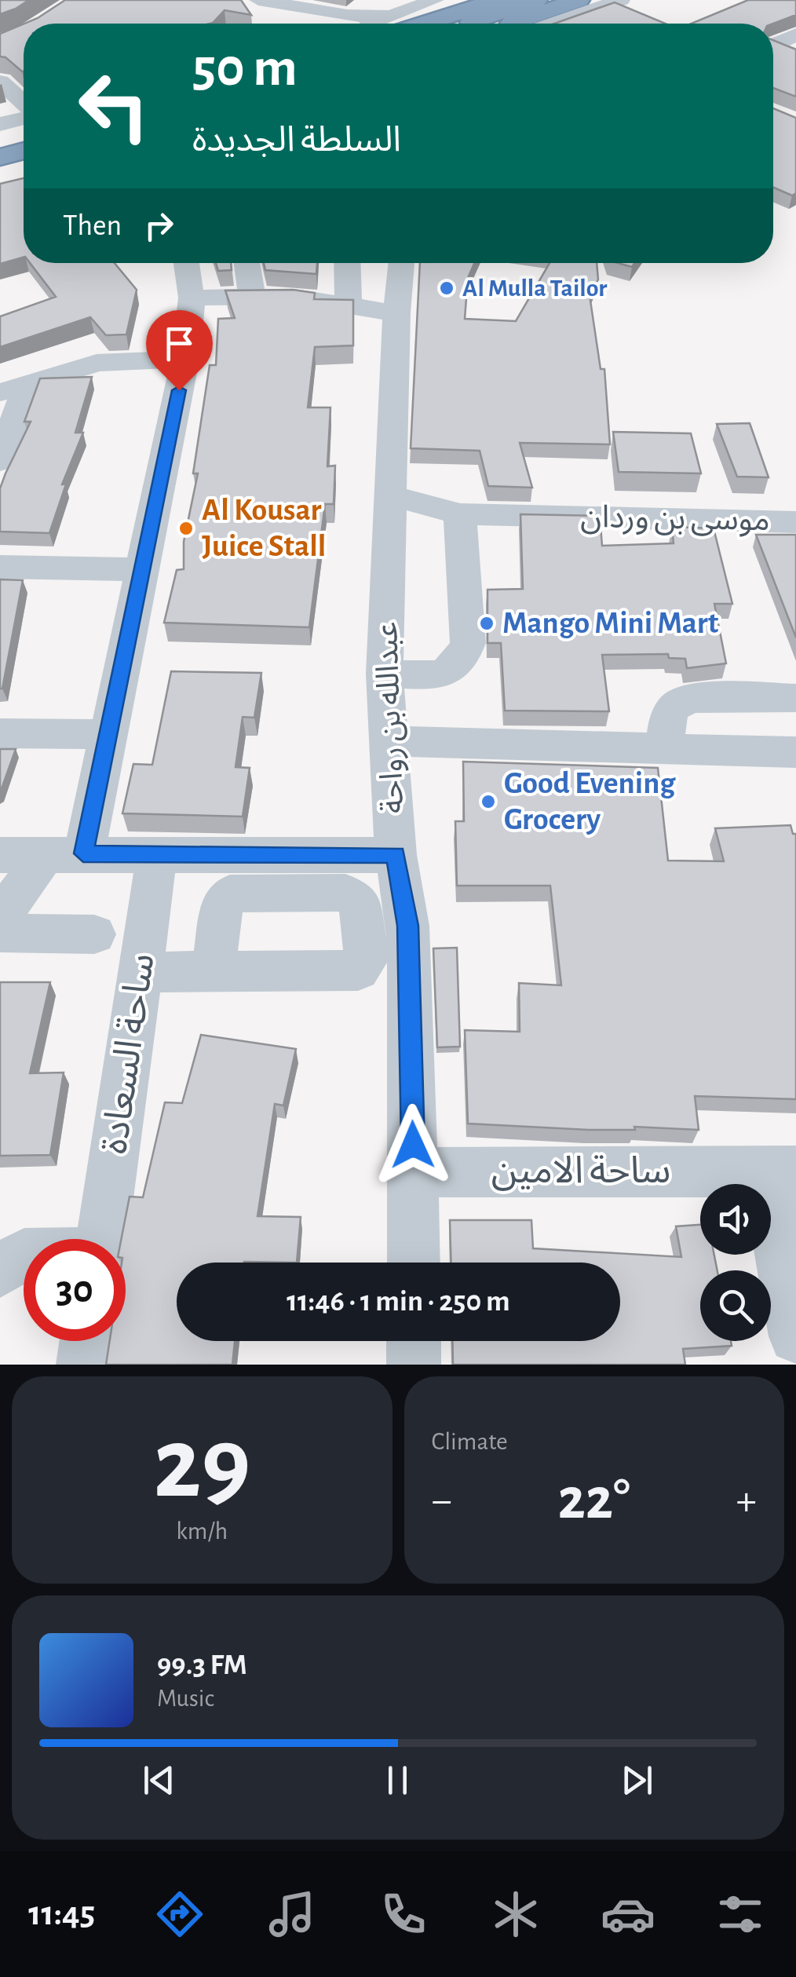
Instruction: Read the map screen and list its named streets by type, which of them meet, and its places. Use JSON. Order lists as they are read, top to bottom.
{
  "streets": {
    "street": [
      "موسى بن وردان",
      "عبدالله بن رواحة",
      "ساحة السعادة",
      "ساحة الامين"
    ]
  },
  "crossings": [
    ["موسى بن وردان", "عبدالله بن رواحة"],
    ["عبدالله بن رواحة", "ساحة الامين"]
  ],
  "places": [
    "Al Mulla Tailor",
    "Al Kousar Juice Stall",
    "Mango Mini Mart",
    "Good Evening Grocery"
  ],
  "page": {
    "turn": ["50 m", "السلطة الجديدة"],
    "then": "Then",
    "limit": "30",
    "trip": "11:46 · 1 min · 250 m",
    "tile": [
      ["29", "km/h"],
      "Climate"
    ],
    "heat": ["−", "22°", "+"],
    "song": ["99.3 FM", "Music"],
    "tabs": "11:45"
  }
}
